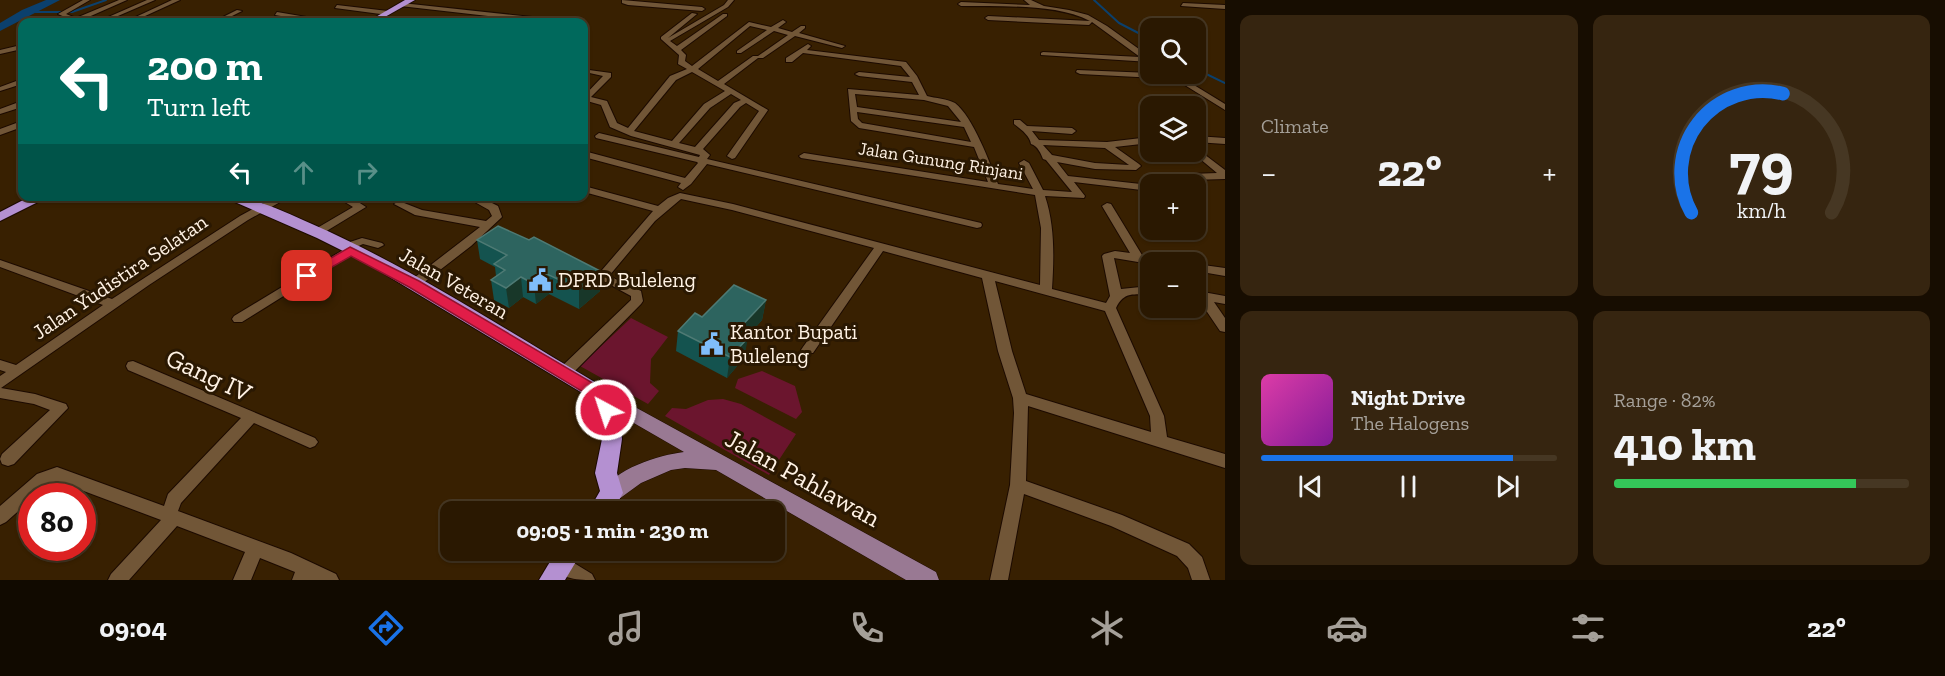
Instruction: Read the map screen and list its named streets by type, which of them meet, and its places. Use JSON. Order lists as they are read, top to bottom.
{
  "streets": {
    "highway": ["Jalan Veteran"],
    "main road": ["Jalan Pahlawan"],
    "street": ["Jalan Gunung Rinjani", "Jalan Yudistira Selatan", "Gang IV"]
  },
  "crossings": [
    ["Jalan Yudistira Selatan", "Jalan Veteran"],
    ["Jalan Veteran", "Jalan Pahlawan"]
  ],
  "places": {
    "public building": ["DPRD Buleleng", "Kantor Bupati Buleleng"]
  },
  "page": {
    "tile": [
      "Climate",
      ["Range · 82%", "410 km"]
    ],
    "map_buttons": ["+", "−"],
    "turn": ["200 m", "Turn left"],
    "heat": ["−", "22°", "+"],
    "song": ["Night Drive", "The Halogens"],
    "limit": "80",
    "trip": "09:05 · 1 min · 230 m",
    "tabs": ["09:04", "22°"],
    "gauge": ["79", "km/h"]
  }
}
